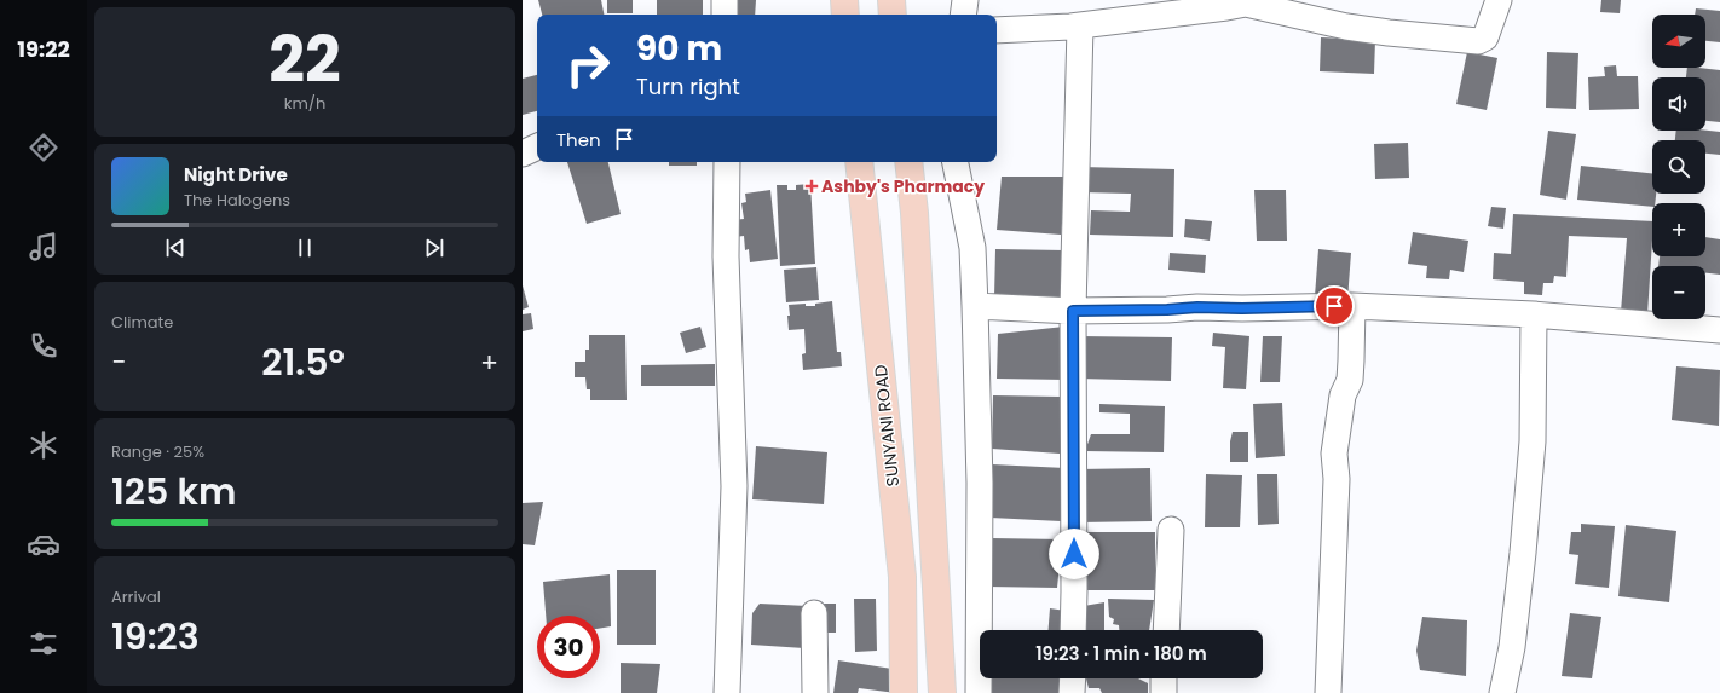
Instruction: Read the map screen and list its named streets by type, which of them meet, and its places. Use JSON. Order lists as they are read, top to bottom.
{
  "streets": {
    "main road": ["SUNYANI ROAD"]
  },
  "places": {
    "health": ["Ashby's Pharmacy"]
  },
  "north": "left",
  "page": {
    "tabs": "19:22",
    "tile": [
      ["22", "km/h"],
      "Climate",
      ["Range · 25%", "125 km"],
      ["Arrival", "19:23"]
    ],
    "map_buttons": ["+", "−"],
    "turn": ["90 m", "Turn right"],
    "then": "Then",
    "song": ["Night Drive", "The Halogens"],
    "heat": ["−", "21.5°", "+"],
    "limit": "30",
    "trip": "19:23 · 1 min · 180 m"
  }
}
